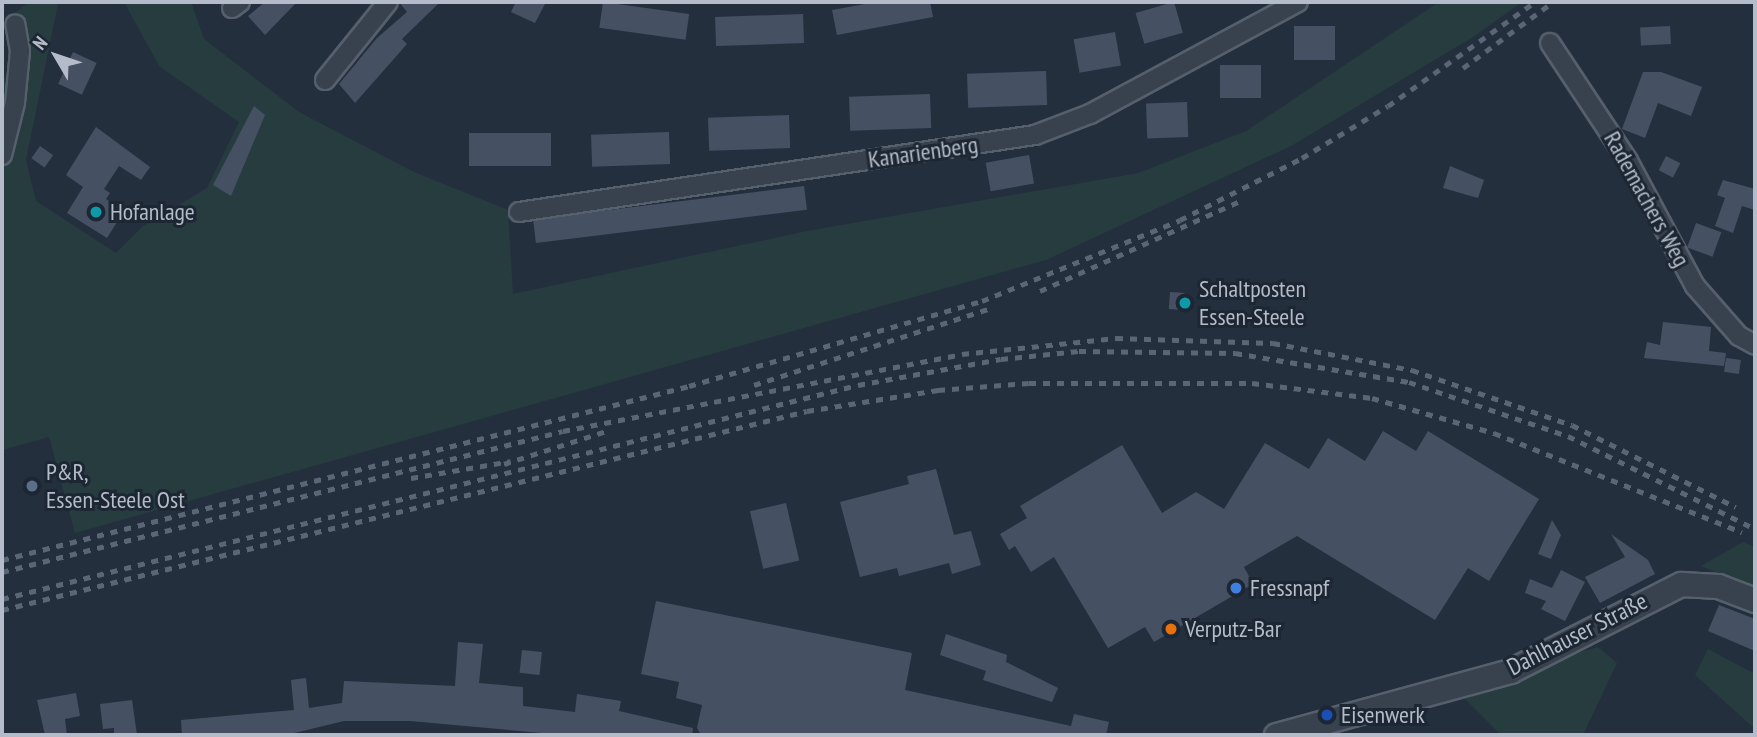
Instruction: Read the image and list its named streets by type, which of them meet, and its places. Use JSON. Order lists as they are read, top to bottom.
{
  "streets": {
    "street": ["Kanarienberg", "Rademachers Weg", "Dahlhauser Straße"]
  },
  "places": [
    "Hofanlage",
    "Schaltposten Essen-Steele",
    "P&R, Essen-Steele Ost",
    "Fressnapf",
    "Verputz-Bar",
    "Eisenwerk"
  ],
  "north": "top left"
}
